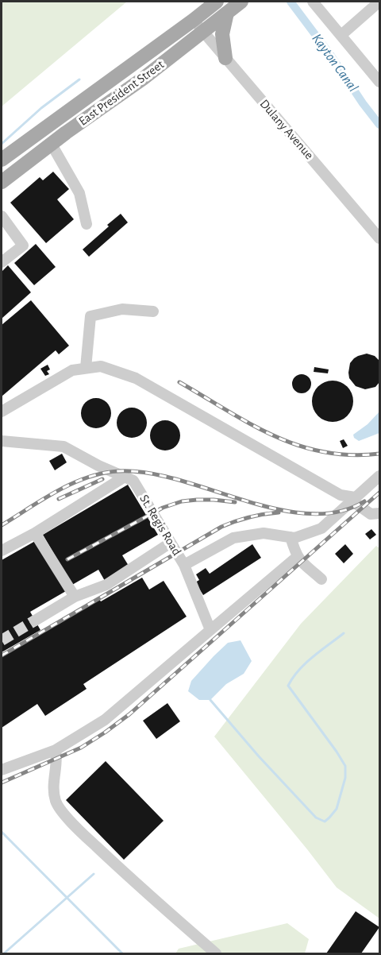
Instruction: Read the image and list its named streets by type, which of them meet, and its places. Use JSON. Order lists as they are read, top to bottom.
{
  "streets": {
    "main road": ["East President Street"],
    "street": ["Dulany Avenue", "St. Regis Road"]
  },
  "crossings": [
    ["East President Street", "Dulany Avenue"]
  ],
  "water": ["Kayton Canal"]
}
